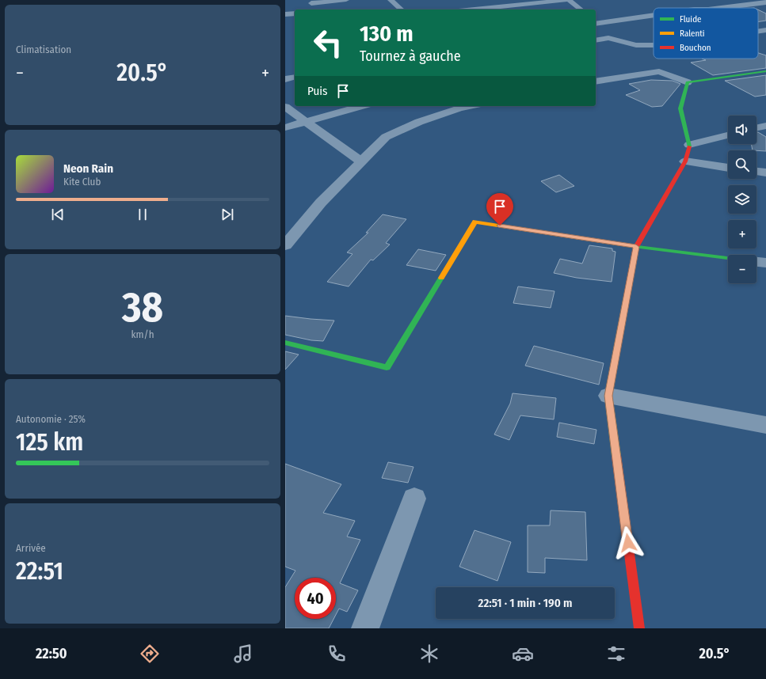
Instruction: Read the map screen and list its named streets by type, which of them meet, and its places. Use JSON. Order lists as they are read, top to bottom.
{
  "legend": ["Fluide", "Ralenti", "Bouchon"],
  "page": {
    "tile": [
      "Climatisation",
      ["38", "km/h"],
      ["Autonomie · 25%", "125 km"],
      ["Arrivée", "22:51"]
    ],
    "turn": ["130 m", "Tournez à gauche"],
    "heat": ["−", "20.5°", "+"],
    "then": "Puis",
    "map_buttons": ["+", "−"],
    "song": ["Neon Rain", "Kite Club"],
    "limit": "40",
    "trip": "22:51 · 1 min · 190 m",
    "tabs": ["22:50", "20.5°"]
  }
}
